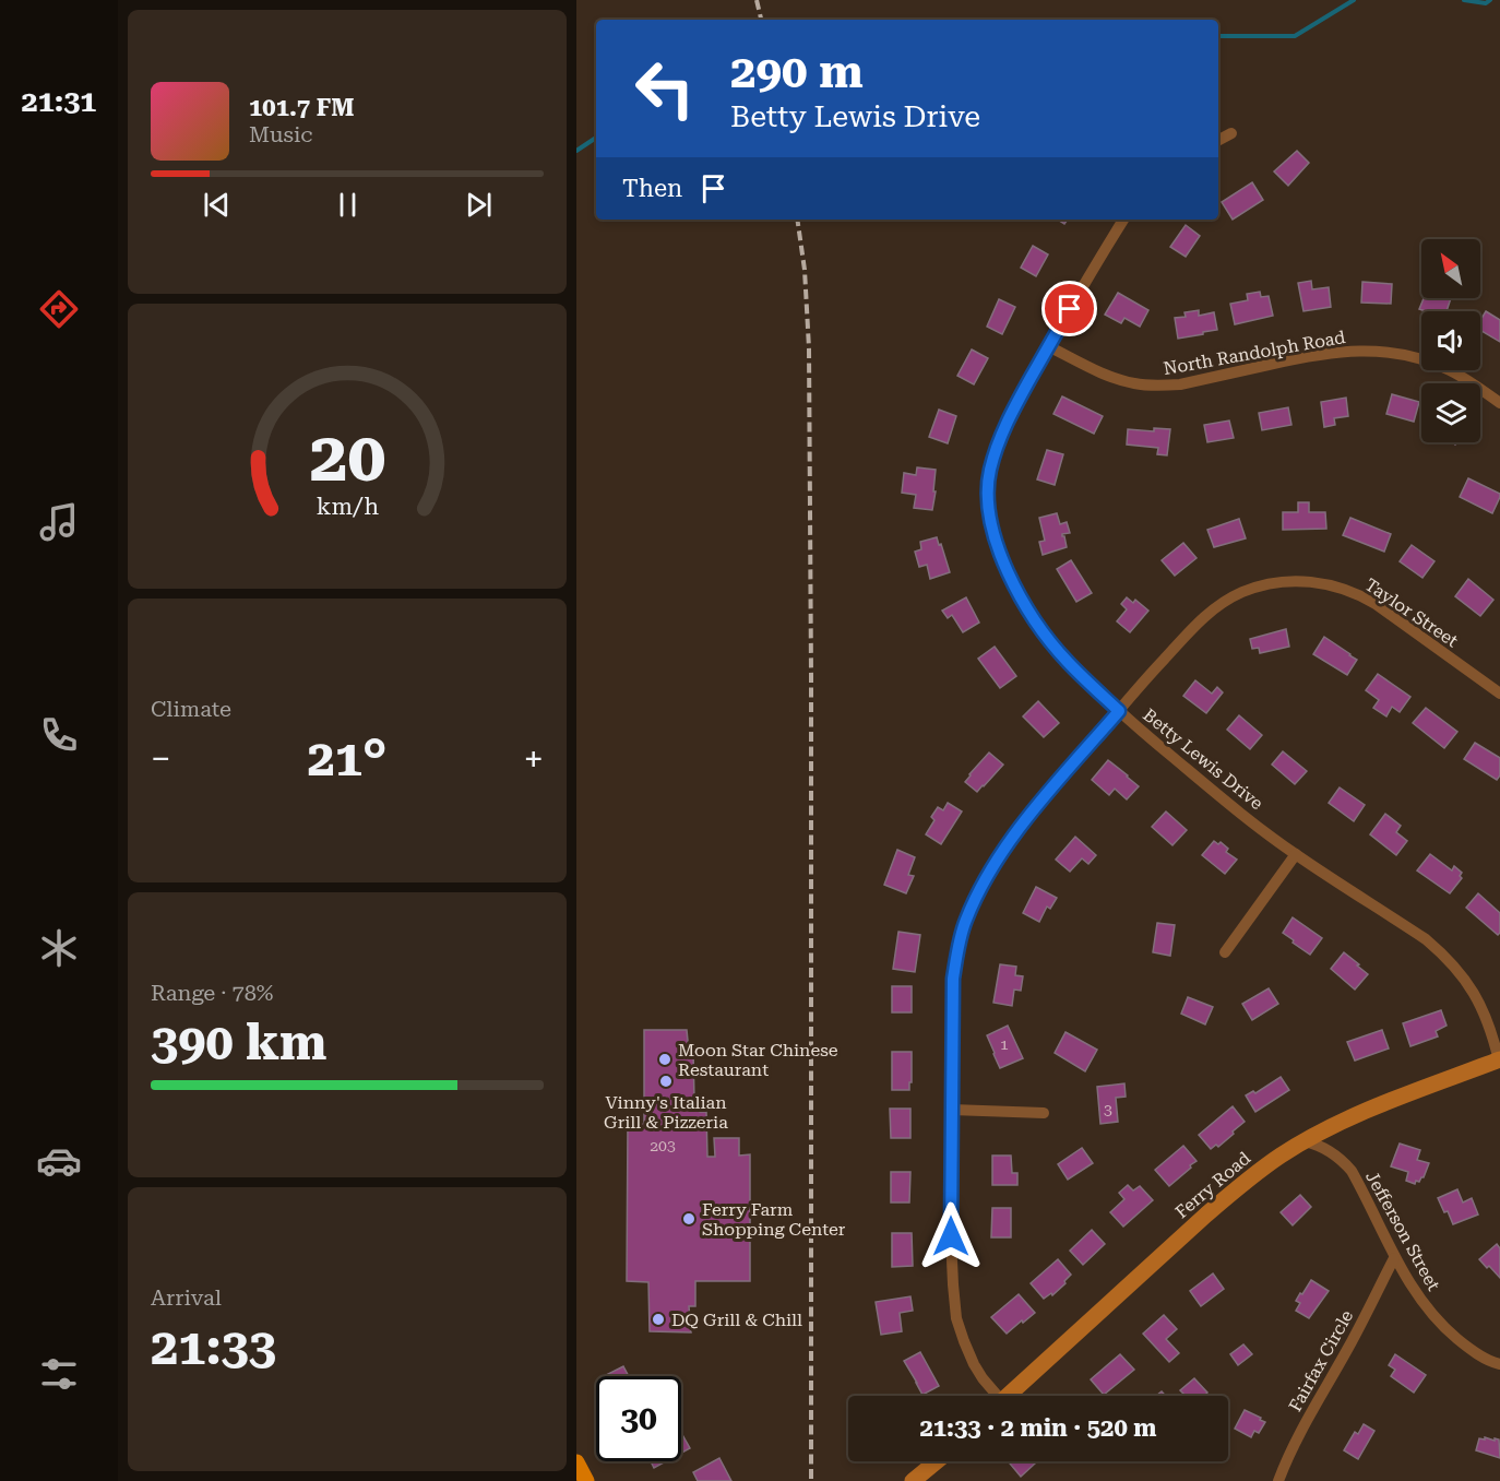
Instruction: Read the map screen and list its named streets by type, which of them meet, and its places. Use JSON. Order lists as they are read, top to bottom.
{
  "streets": {
    "main road": ["Ferry Road"],
    "street": [
      "North Randolph Road",
      "Taylor Street",
      "Betty Lewis Drive",
      "Jefferson Street",
      "Fairfax Circle"
    ]
  },
  "crossings": [
    ["North Randolph Road", "Betty Lewis Drive"],
    ["Taylor Street", "Betty Lewis Drive"],
    ["Betty Lewis Drive", "Ferry Road"],
    ["Ferry Road", "Jefferson Street"],
    ["Jefferson Street", "Fairfax Circle"]
  ],
  "places": [
    "Moon Star Chinese Restaurant",
    "Vinny's Italian Grill & Pizzeria",
    "Ferry Farm Shopping Center",
    "DQ Grill & Chill"
  ],
  "house_numbers": ["1", "3", "203"],
  "north": "top left",
  "page": {
    "tabs": "21:31",
    "turn": ["290 m", "Betty Lewis Drive"],
    "song": ["101.7 FM", "Music"],
    "then": "Then",
    "tile": [
      "Climate",
      ["Range · 78%", "390 km"],
      ["Arrival", "21:33"]
    ],
    "heat": ["−", "21°", "+"],
    "limit": "30",
    "trip": "21:33 · 2 min · 520 m",
    "gauge": ["20", "km/h"]
  }
}
